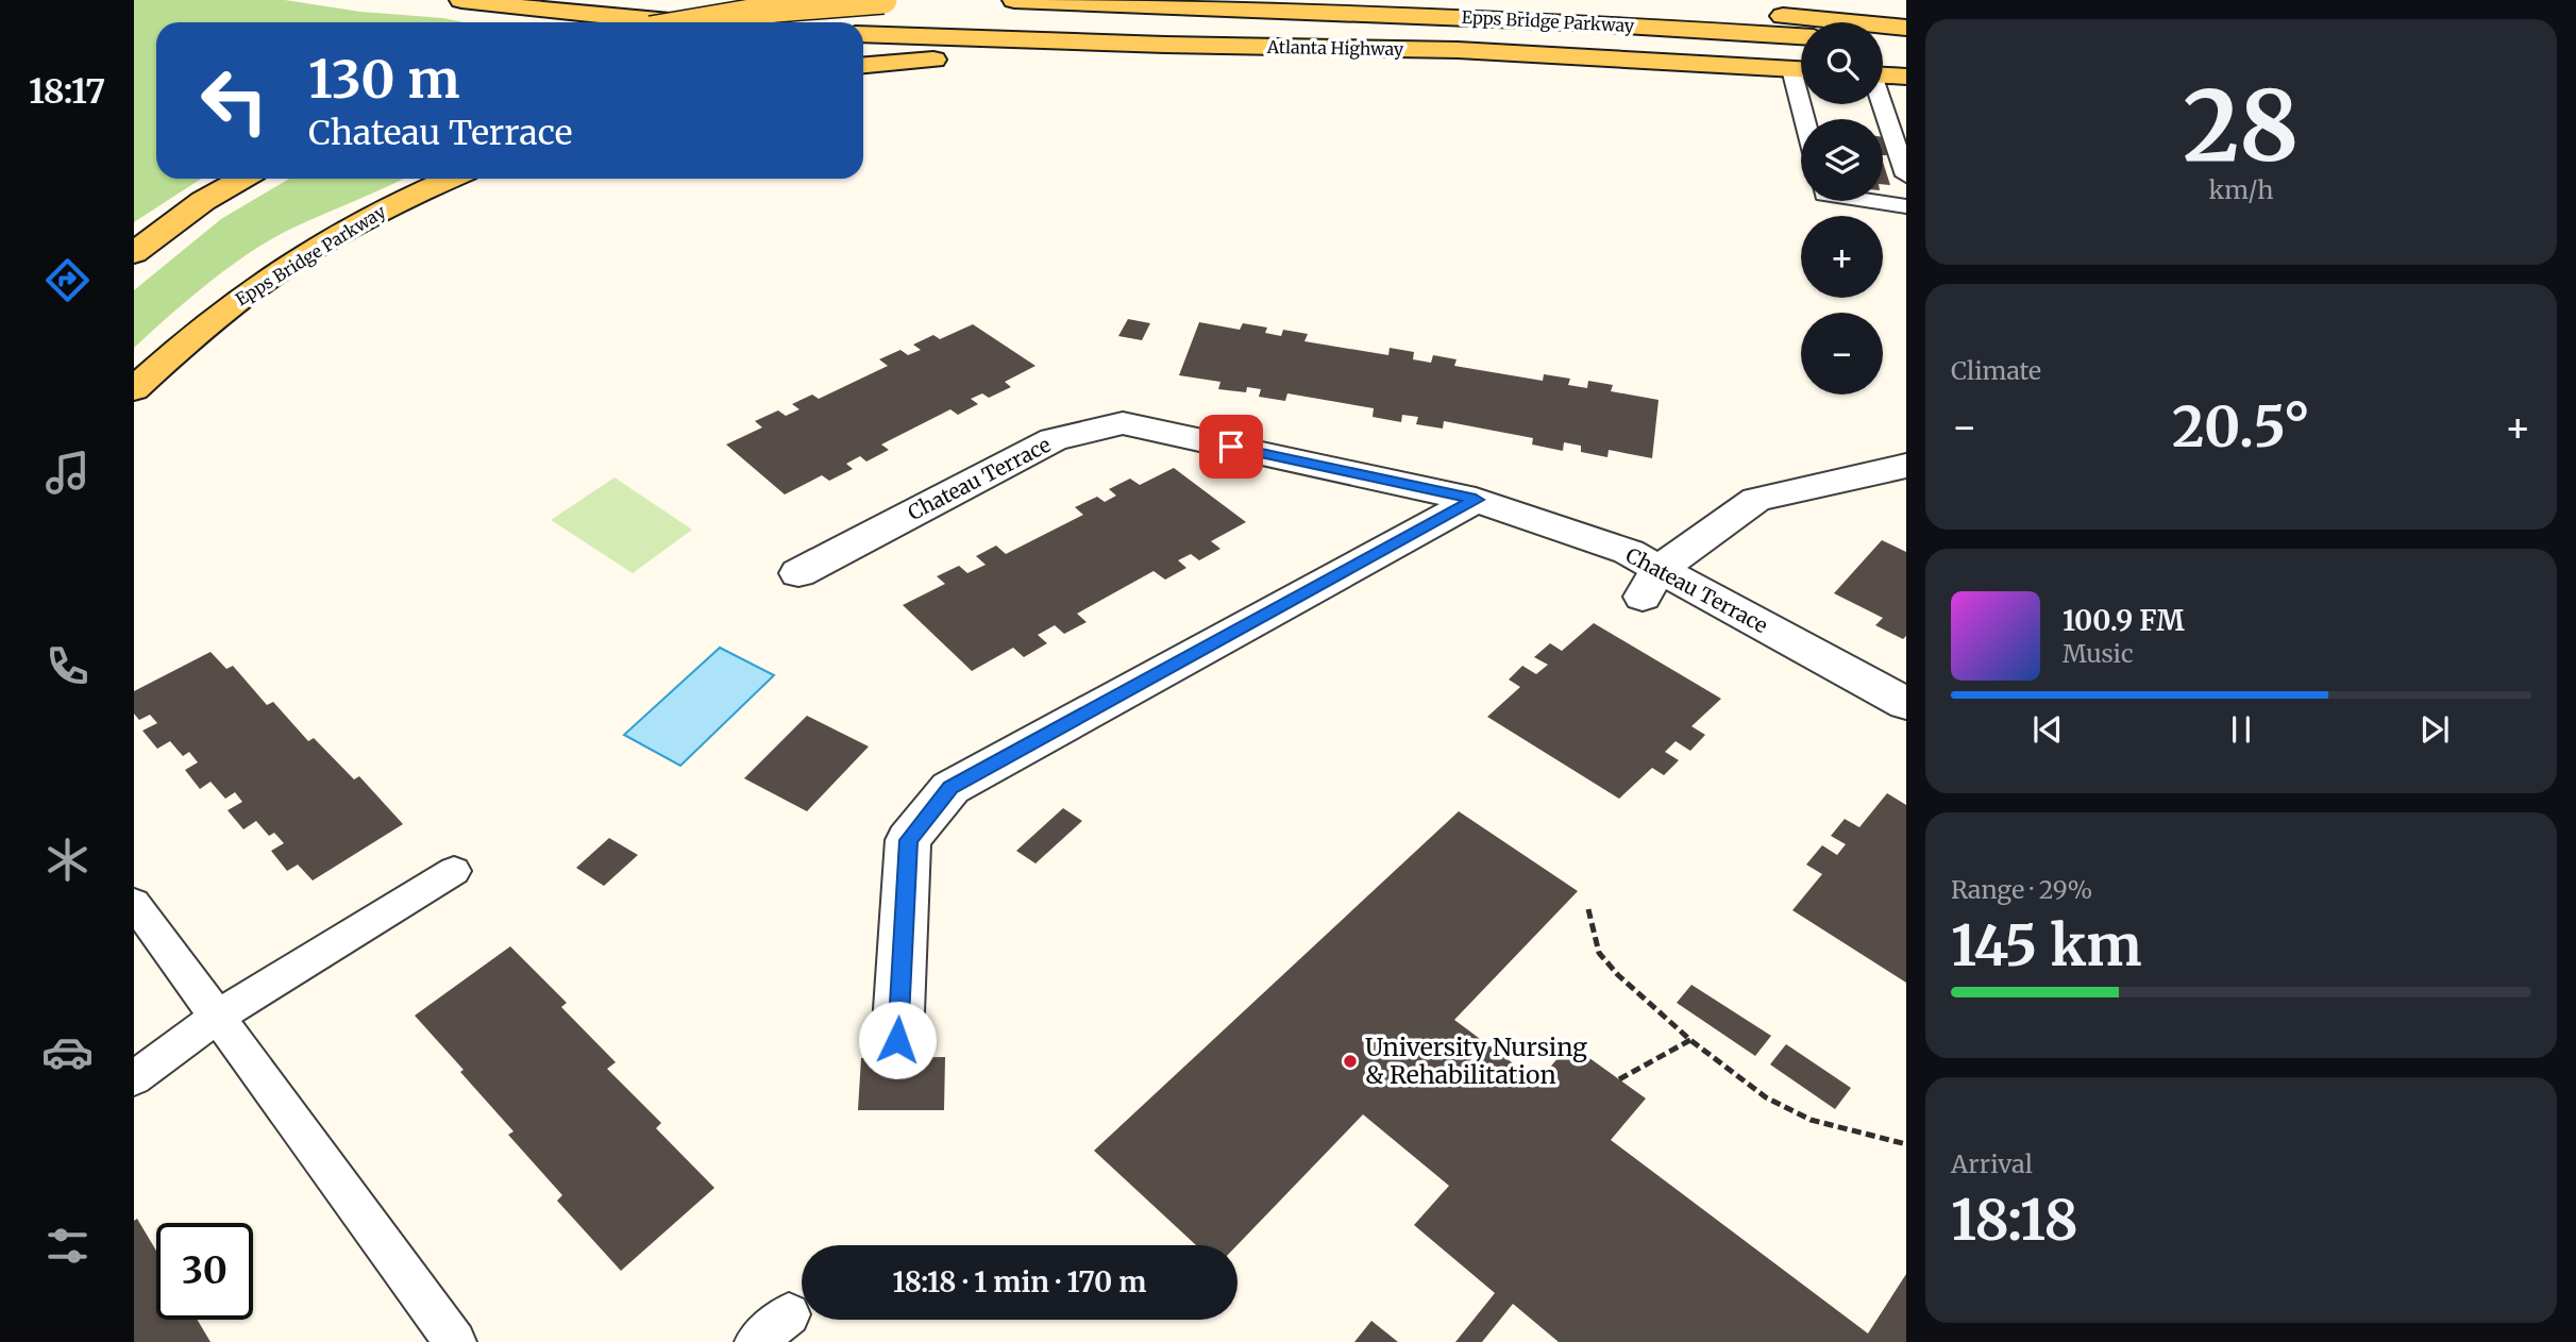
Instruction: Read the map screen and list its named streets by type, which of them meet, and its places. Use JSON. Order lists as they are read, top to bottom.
{
  "streets": {
    "main road": ["Epps Bridge Parkway", "Atlanta Highway"],
    "street": ["Chateau Terrace"]
  },
  "places": ["University Nursing & Rehabilitation"],
  "page": {
    "tabs": "18:17",
    "tile": [
      ["28", "km/h"],
      "Climate",
      ["Range · 29%", "145 km"],
      ["Arrival", "18:18"]
    ],
    "map_buttons": ["+", "−"],
    "turn": ["130 m", "Chateau Terrace"],
    "heat": ["−", "20.5°", "+"],
    "song": ["100.9 FM", "Music"],
    "limit": "30",
    "trip": "18:18 · 1 min · 170 m"
  }
}
